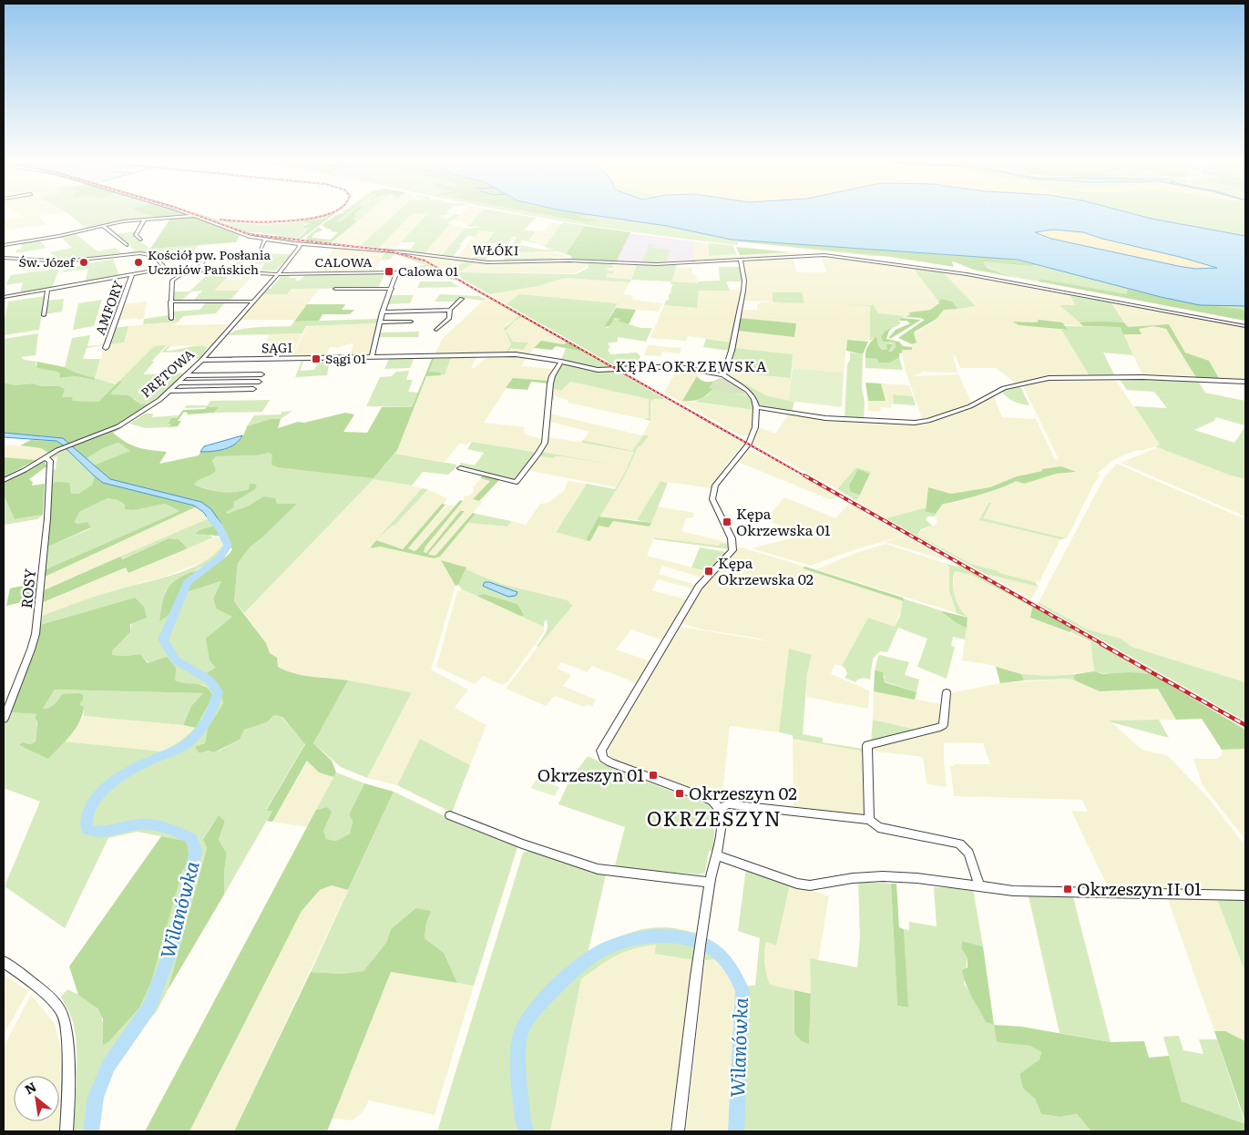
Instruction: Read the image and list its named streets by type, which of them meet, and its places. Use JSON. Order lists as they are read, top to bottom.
{
  "streets": {
    "street": [
      "WŁÓKI",
      "CALOWA",
      "AMFORY",
      "SĄGI",
      "PRĘTOWA",
      "ROSY"
    ]
  },
  "crossings": [
    ["WŁÓKI", "PRĘTOWA"],
    ["CALOWA", "SĄGI"],
    ["CALOWA", "PRĘTOWA"],
    ["SĄGI", "PRĘTOWA"],
    ["PRĘTOWA", "ROSY"]
  ],
  "districts": ["KĘPA OKRZEWSKA", "OKRZESZYN"],
  "water": ["Wilanówka"],
  "places": {
    "other": ["Św. Józef", "Kościół pw. Posłania Uczniów Pańskich"],
    "transit": [
      "Calowa 01",
      "Sągi 01",
      "Kępa Okrzewska 01",
      "Kępa Okrzewska 02",
      "Okrzeszyn 01",
      "Okrzeszyn 02",
      "Okrzeszyn II 01"
    ]
  },
  "north": "top left"
}
